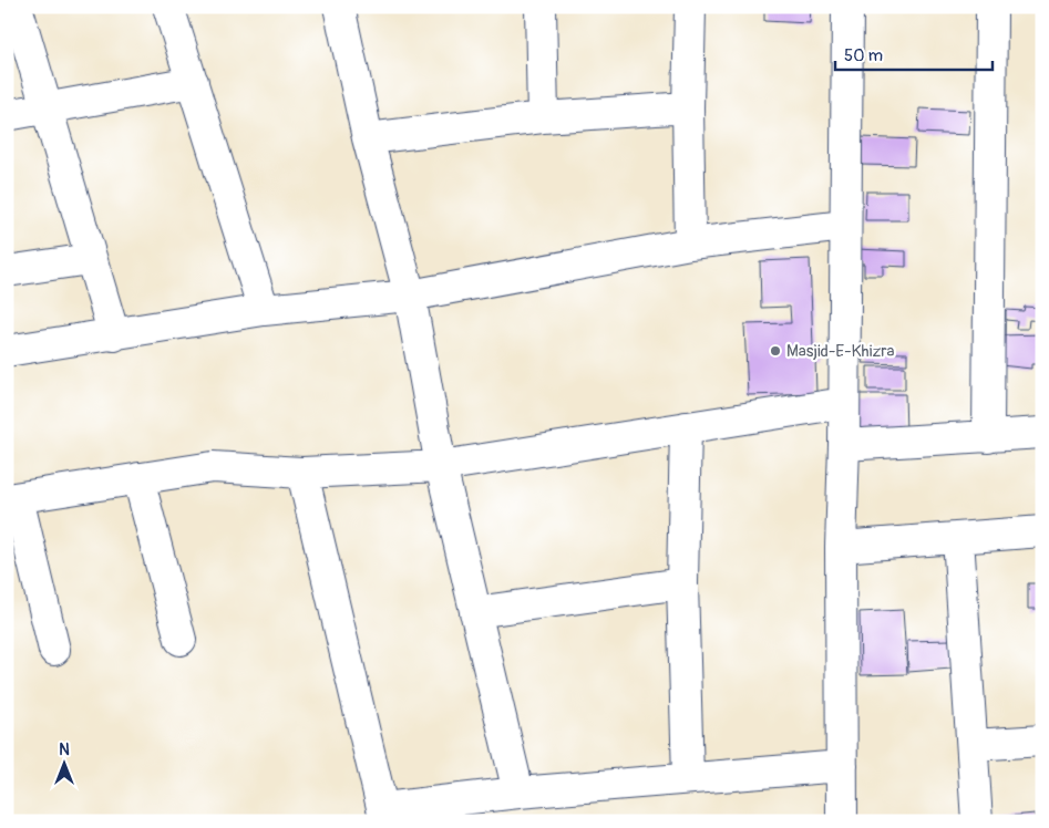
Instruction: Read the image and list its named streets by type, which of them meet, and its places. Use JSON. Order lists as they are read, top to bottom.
{
  "places": ["Masjid-E-Khizra"],
  "scale_bar": "50 m",
  "north": "top"
}
